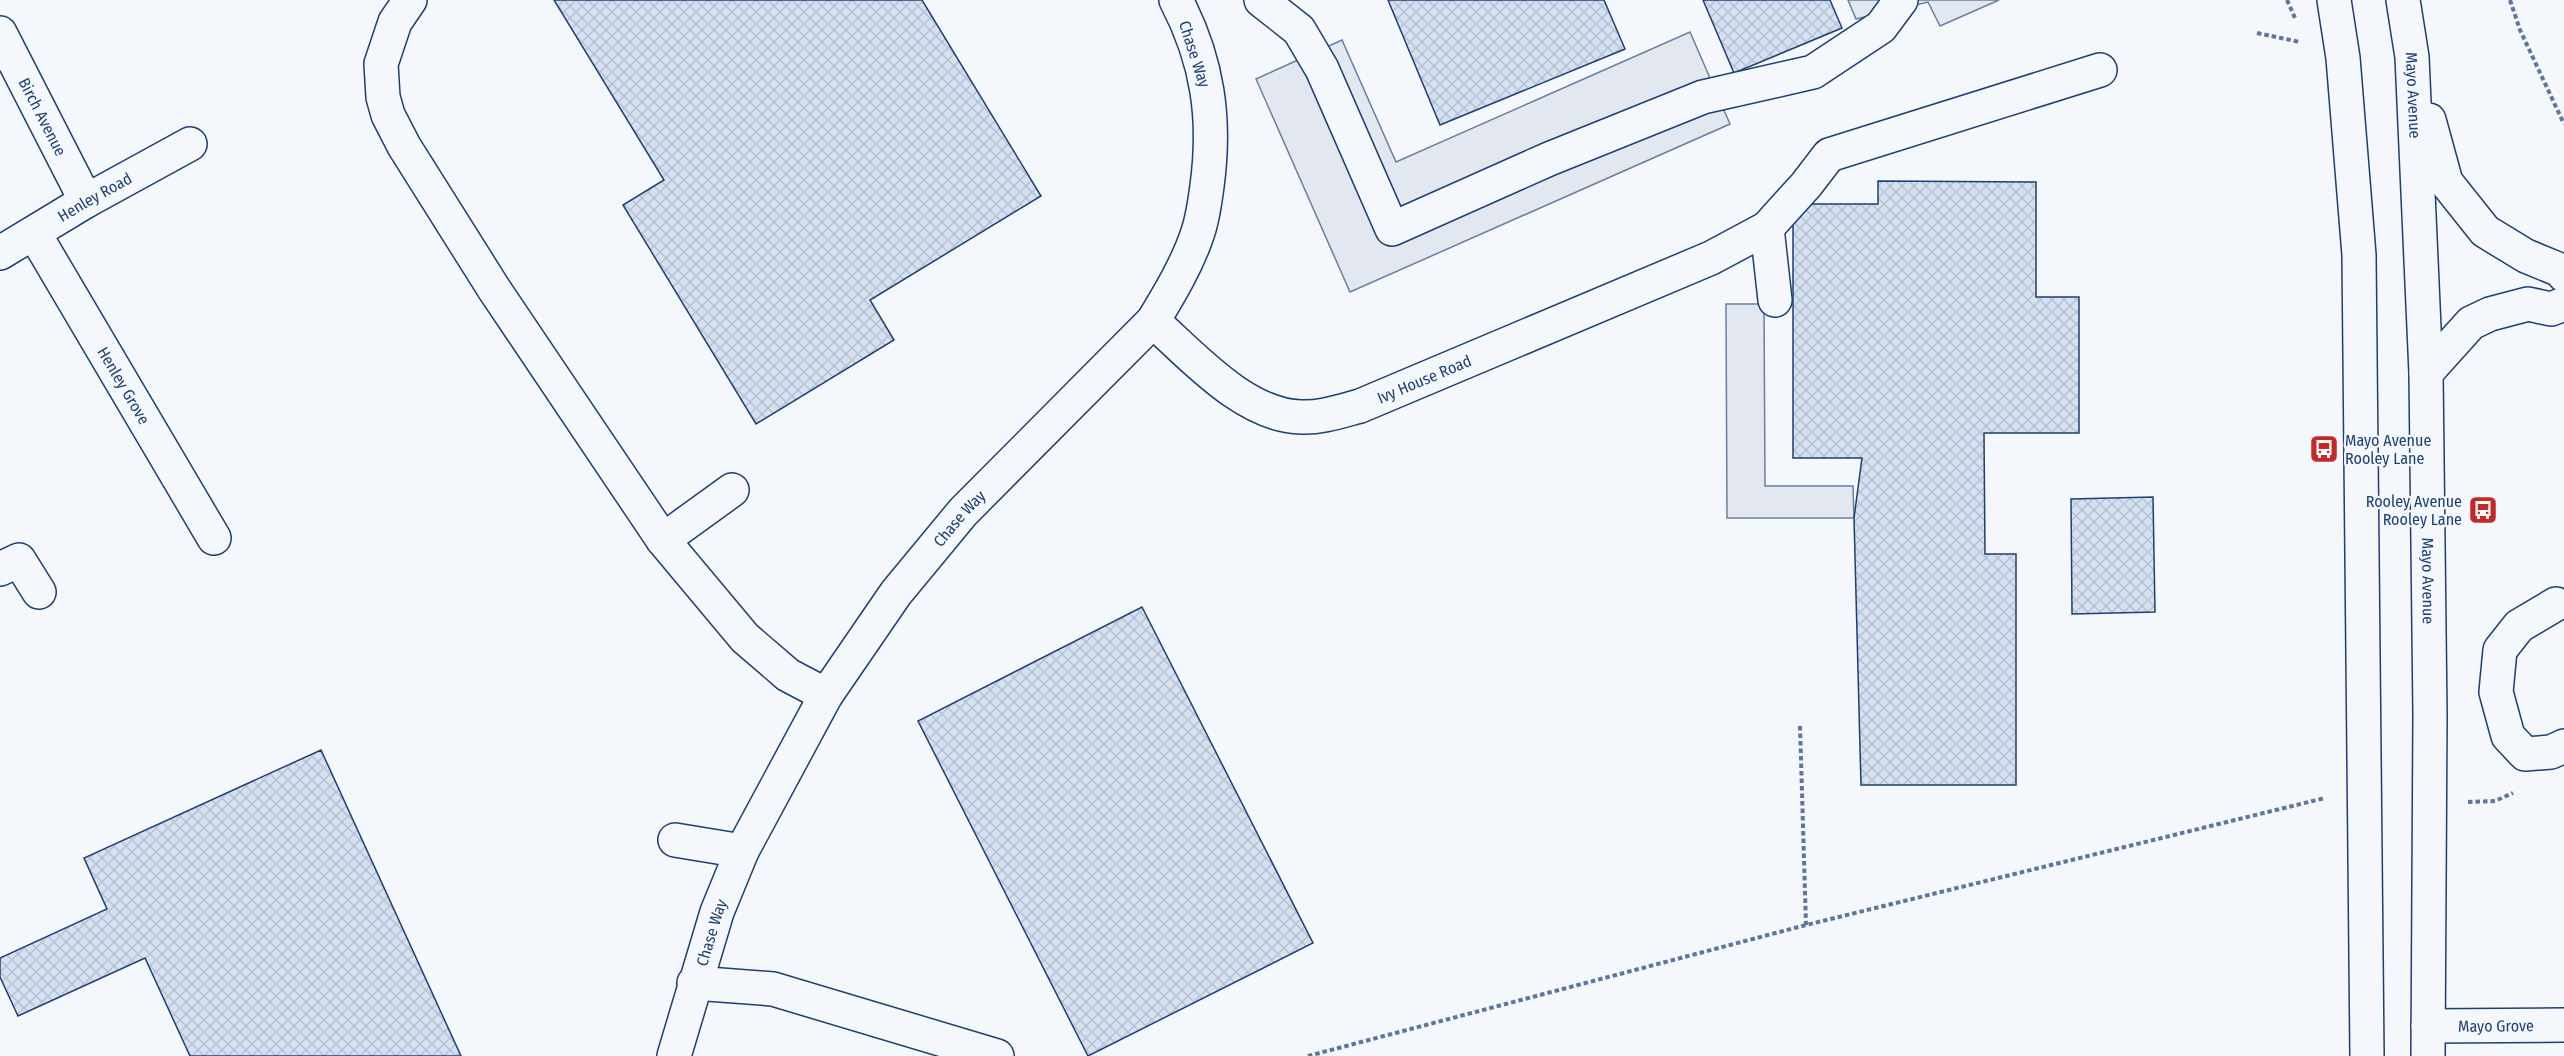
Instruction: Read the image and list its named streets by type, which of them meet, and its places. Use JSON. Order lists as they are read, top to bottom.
{
  "streets": {
    "street": [
      "Chase Way",
      "Mayo Avenue",
      "Birch Avenue",
      "Henley Road",
      "Ivy House Road",
      "Henley Grove",
      "Mayo Grove"
    ]
  },
  "crossings": [
    ["Chase Way", "Ivy House Road"],
    ["Mayo Avenue", "Mayo Grove"],
    ["Birch Avenue", "Henley Road"],
    ["Henley Road", "Henley Grove"]
  ],
  "places": {
    "bus stop": ["Mayo Avenue Rooley Lane", "Rooley Avenue Rooley Lane"]
  }
}
